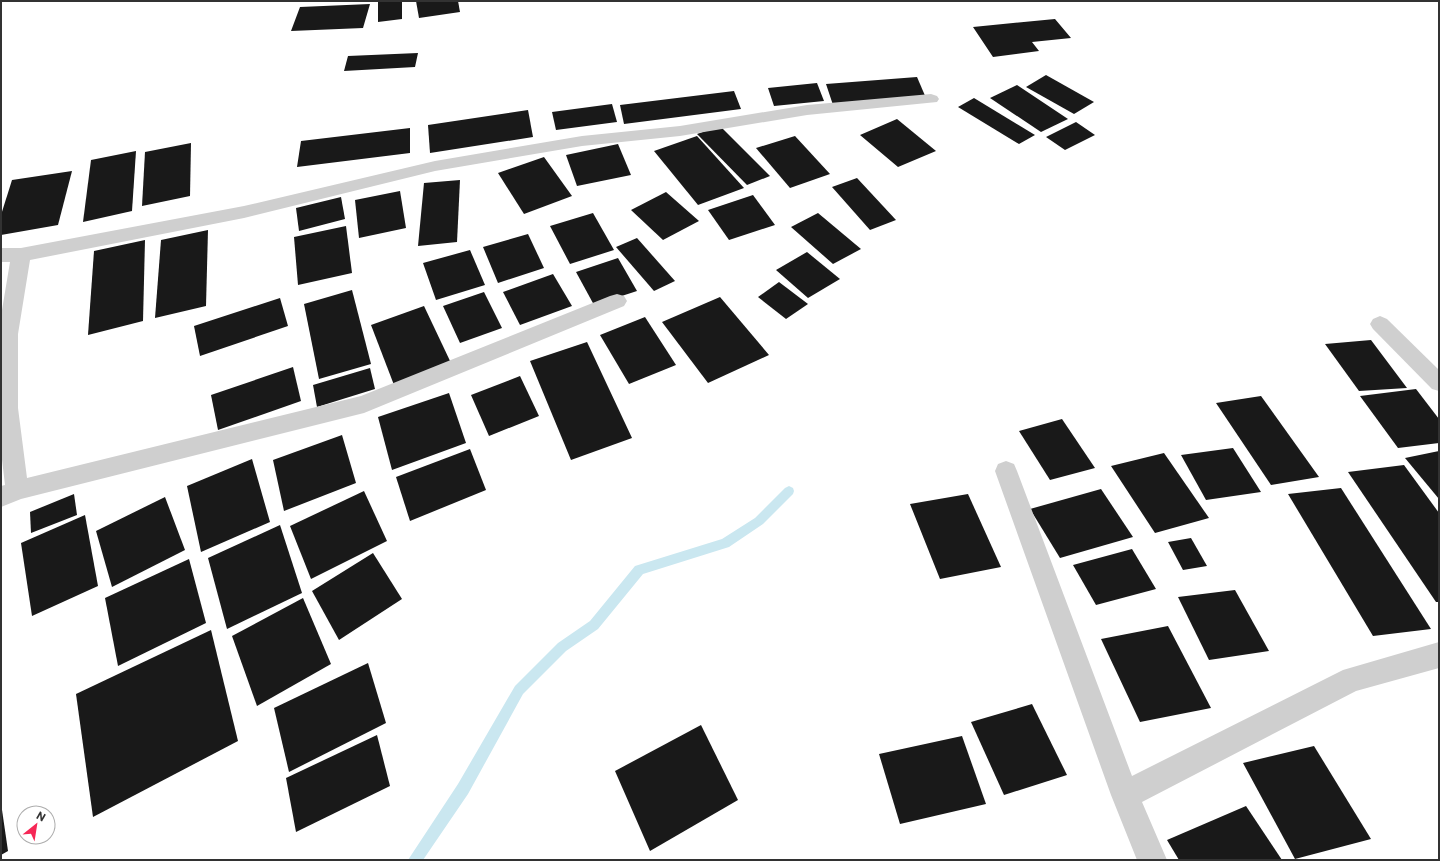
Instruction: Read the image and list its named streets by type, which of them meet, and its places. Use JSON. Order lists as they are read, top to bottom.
{
  "north": "top right"
}
